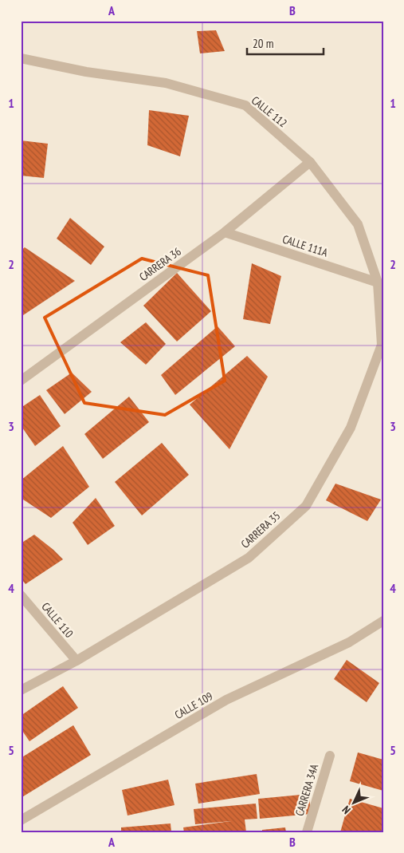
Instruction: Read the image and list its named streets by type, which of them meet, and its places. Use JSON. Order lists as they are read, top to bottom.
{
  "streets": {
    "street": [
      "CALLE 112",
      "CALLE 111A",
      "CARRERA 36",
      "CARRERA 35",
      "CALLE 110",
      "CALLE 109",
      "CARRERA 34A"
    ]
  },
  "crossings": [
    ["CALLE 112", "CALLE 111A"],
    ["CALLE 112", "CARRERA 36"],
    ["CALLE 112", "CARRERA 35"],
    ["CALLE 111A", "CARRERA 36"],
    ["CALLE 111A", "CARRERA 35"],
    ["CARRERA 35", "CALLE 110"]
  ],
  "scale_bar": "20 m",
  "north": "bottom left",
  "grid": {
    "columns": ["A", "B"],
    "rows": [
      "1",
      "2",
      "3",
      "4",
      "5"
    ]
  }
}
